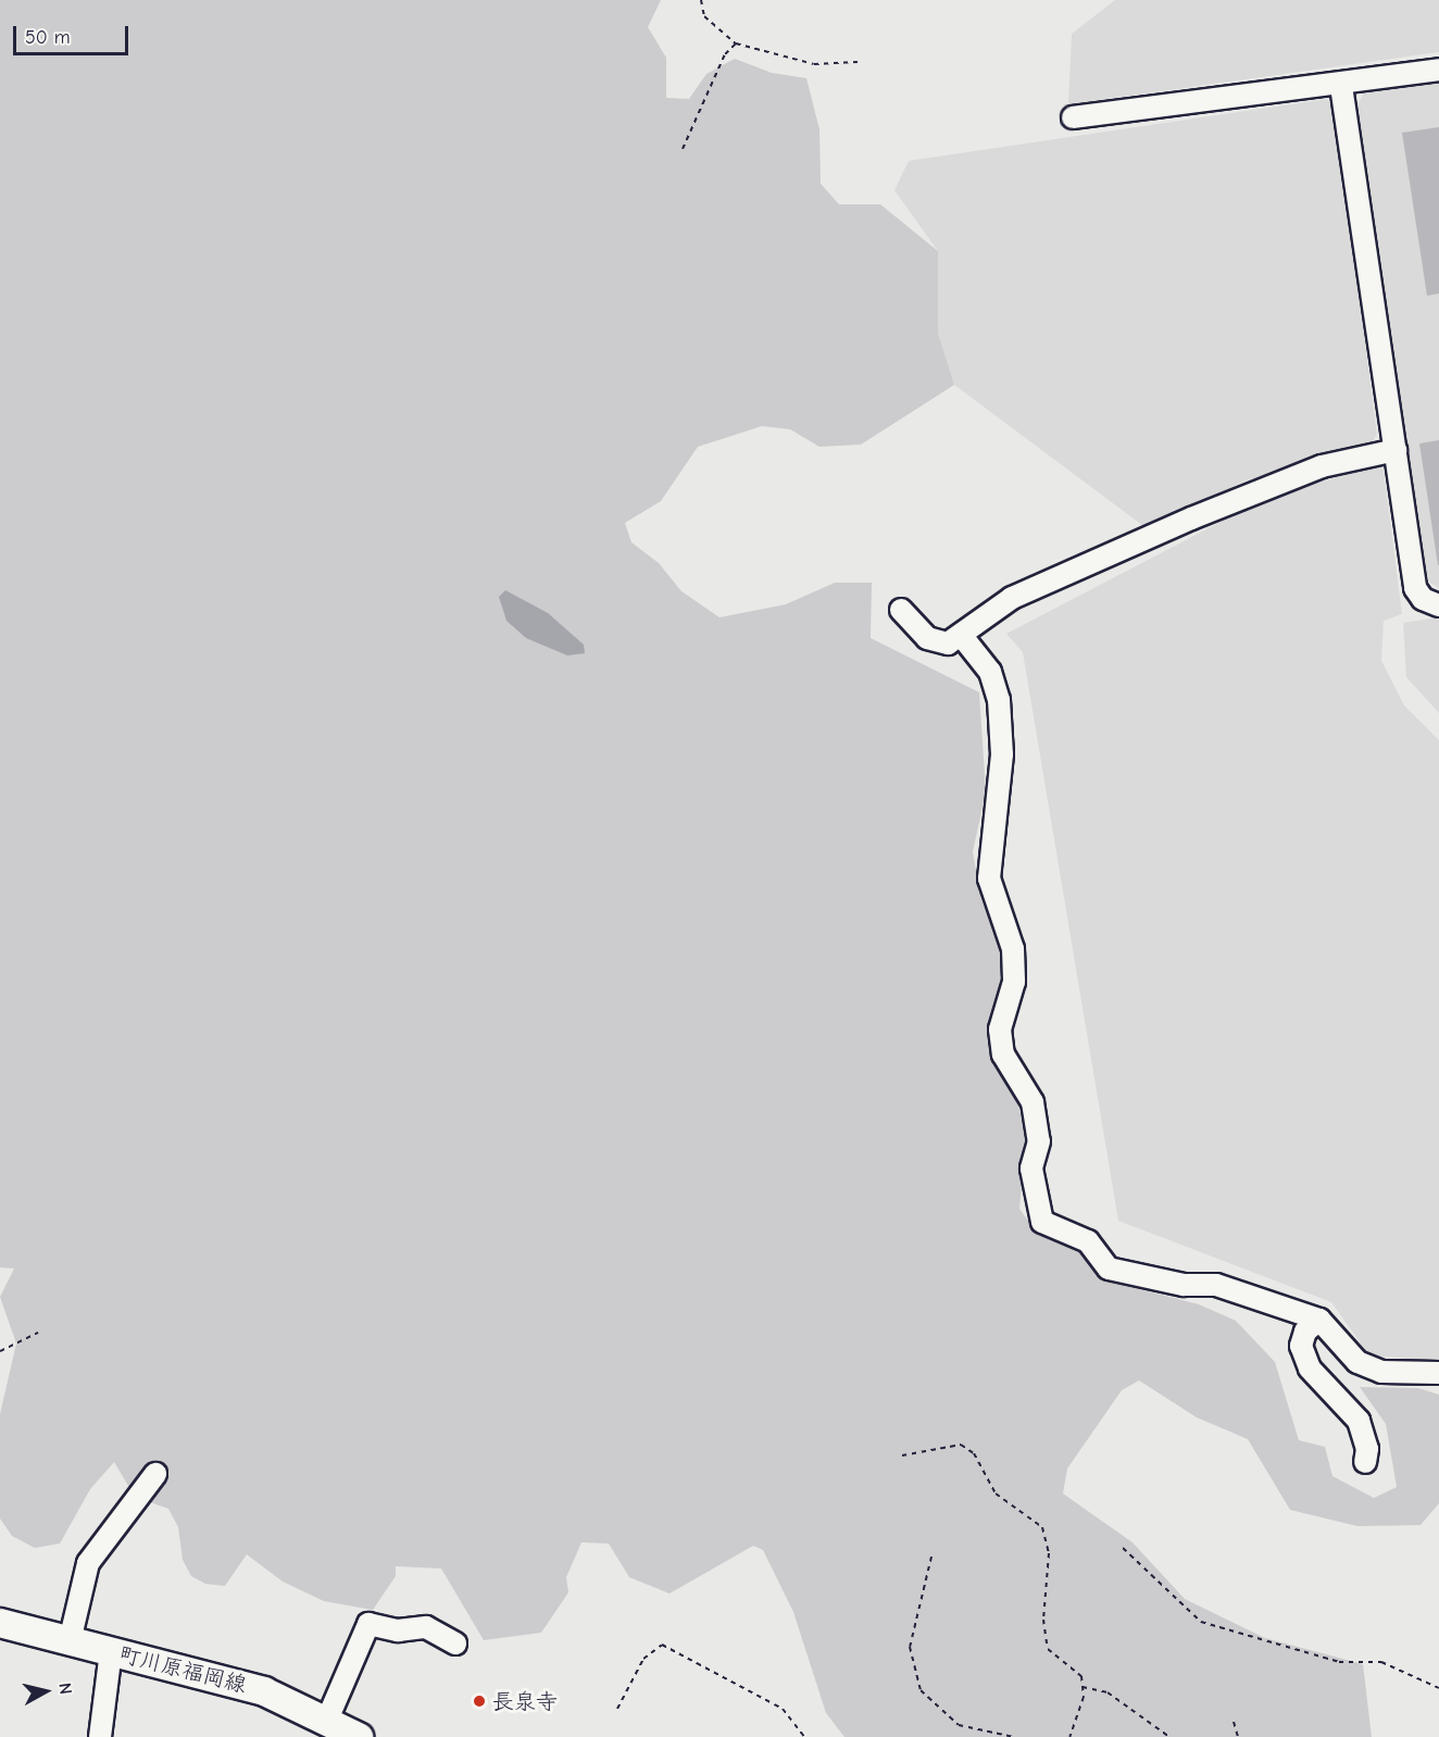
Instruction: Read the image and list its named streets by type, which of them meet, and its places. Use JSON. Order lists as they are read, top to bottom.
{
  "streets": {
    "main road": ["町川原福岡線"]
  },
  "places": ["長泉寺"],
  "scale_bar": "50 m",
  "north": "right"
}
